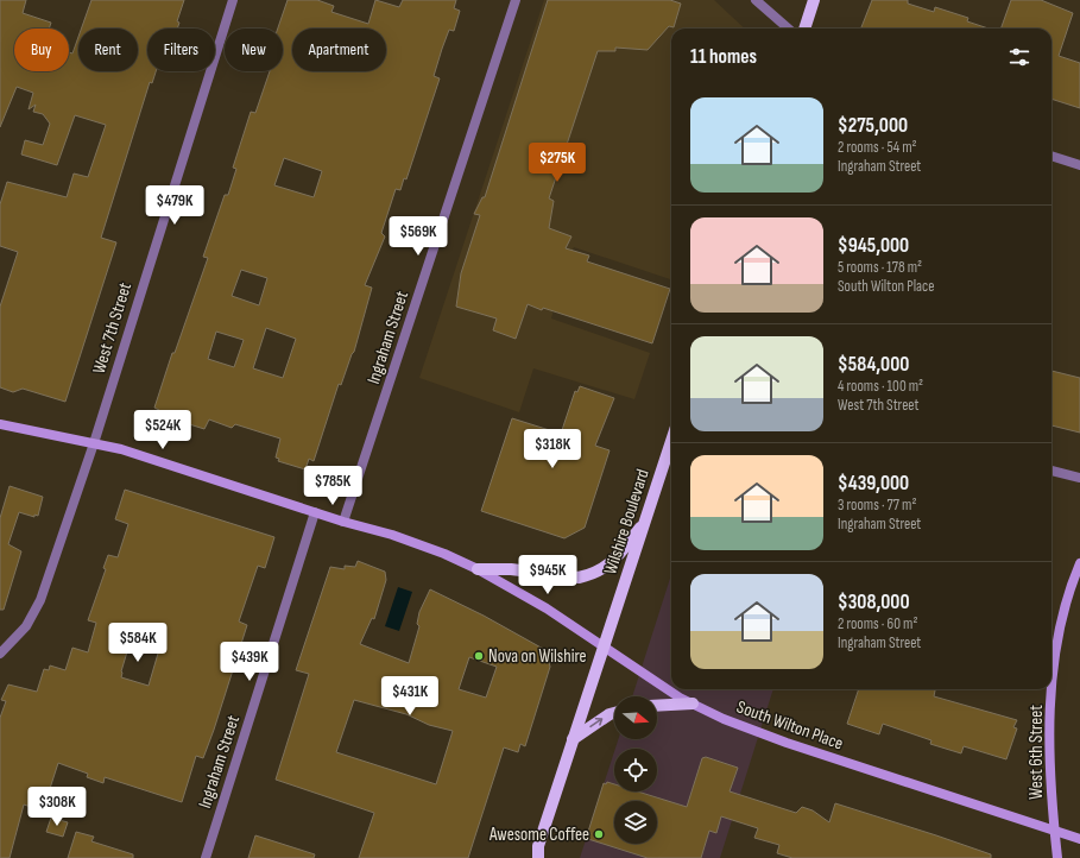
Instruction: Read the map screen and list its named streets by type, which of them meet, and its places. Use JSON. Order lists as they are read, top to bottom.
{
  "streets": {
    "main road": ["Wilshire Boulevard", "South Wilton Place", "West 6th Street"],
    "street": ["West 7th Street", "Ingraham Street"]
  },
  "crossings": [
    ["West 7th Street", "South Wilton Place"],
    ["Ingraham Street", "South Wilton Place"],
    ["Wilshire Boulevard", "South Wilton Place"],
    ["South Wilton Place", "West 6th Street"]
  ],
  "places": ["Nova on Wilshire", "Awesome Coffee"],
  "north": "right",
  "page": {
    "chip": [
      "Buy",
      "Rent",
      "Filters",
      "New",
      "Apartment"
    ],
    "heading": "11 homes",
    "list": [
      {
        "name": "$275,000",
        "note": "2 rooms · 54 m² · Ingraham Street"
      },
      {
        "name": "$945,000",
        "note": "5 rooms · 178 m² · South Wilton Place"
      },
      {
        "name": "$584,000",
        "note": "4 rooms · 100 m² · West 7th Street"
      },
      {
        "name": "$439,000",
        "note": "3 rooms · 77 m² · Ingraham Street"
      },
      {
        "name": "$308,000",
        "note": "2 rooms · 60 m² · Ingraham Street"
      }
    ],
    "price": [
      "$275K",
      "$479K",
      "$569K",
      "$524K",
      "$318K",
      "$785K",
      "$945K",
      "$584K",
      "$439K",
      "$431K",
      "$308K"
    ]
  }
}
